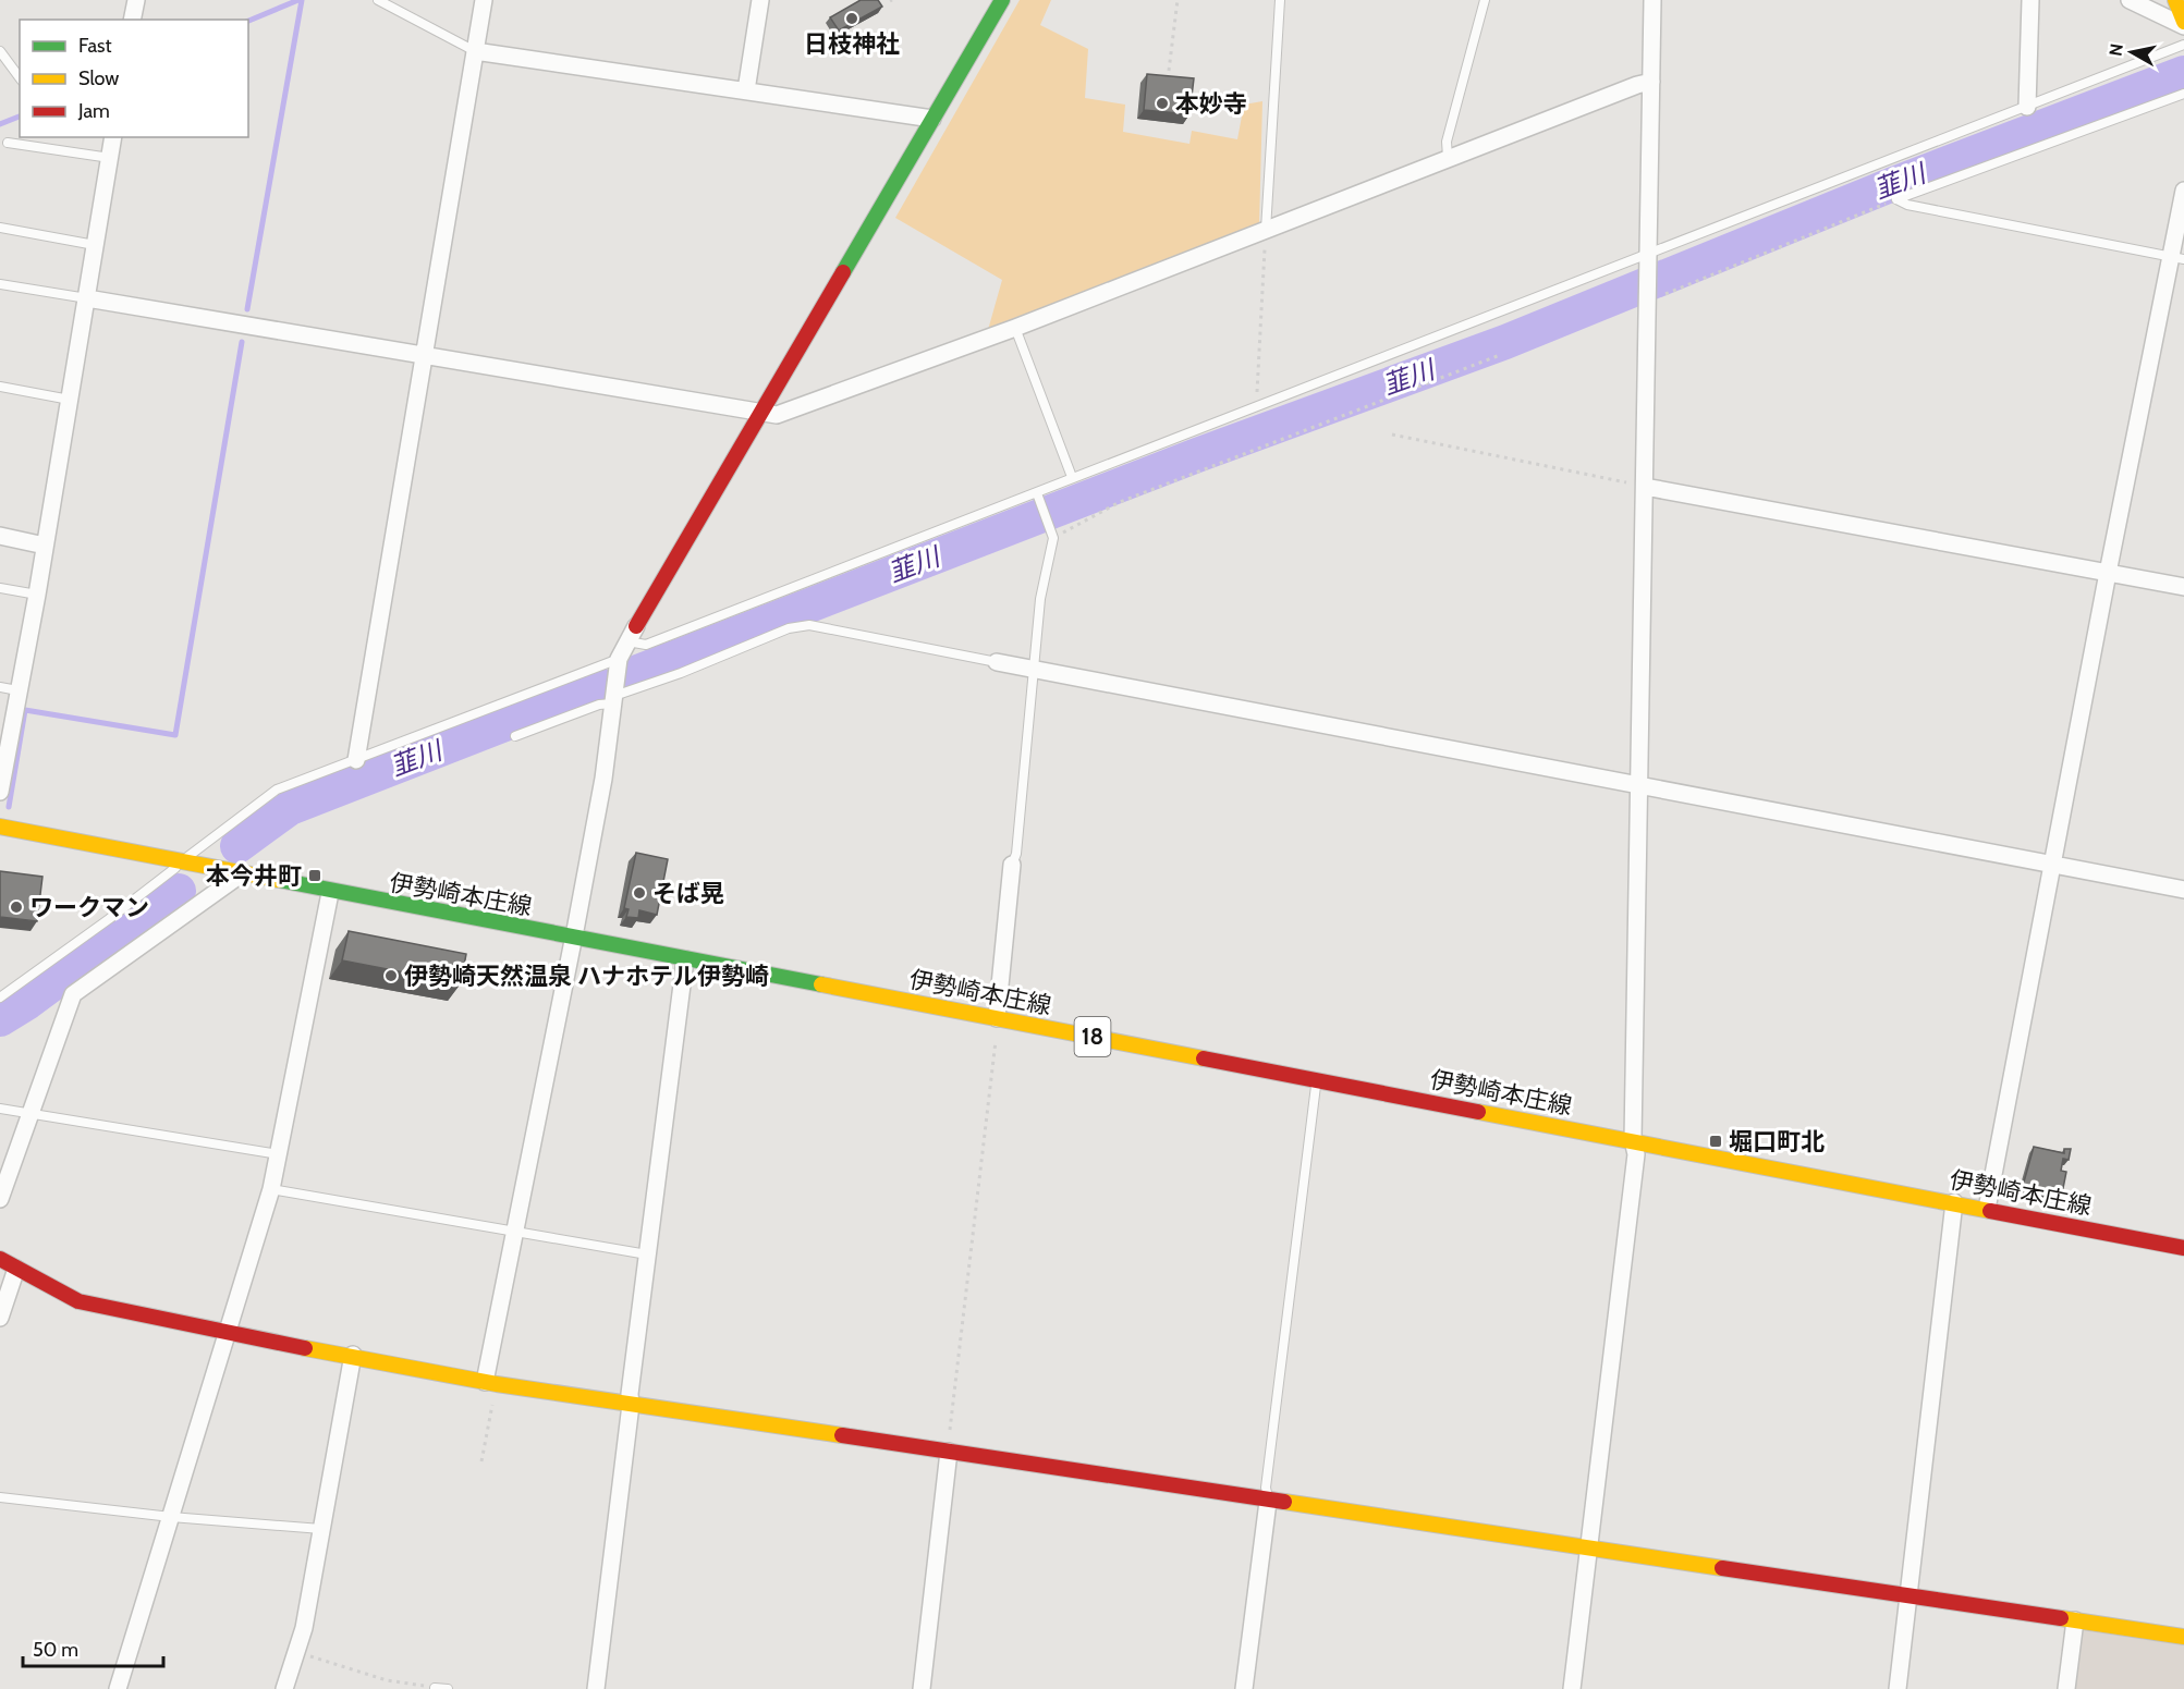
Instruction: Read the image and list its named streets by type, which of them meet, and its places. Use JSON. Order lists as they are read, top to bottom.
{
  "streets": {
    "street": ["伊勢崎本庄線", "18"]
  },
  "water": ["韮川"],
  "places": {
    "other": [
      "日枝神社",
      "本妙寺",
      "そば晃",
      "ワークマン",
      "伊勢崎天然温泉 ハナホテル伊勢崎"
    ],
    "transit": ["本今井町", "堀口町北"]
  },
  "legend": ["Fast", "Slow", "Jam"],
  "scale_bar": "50 m",
  "north": "left"
}
